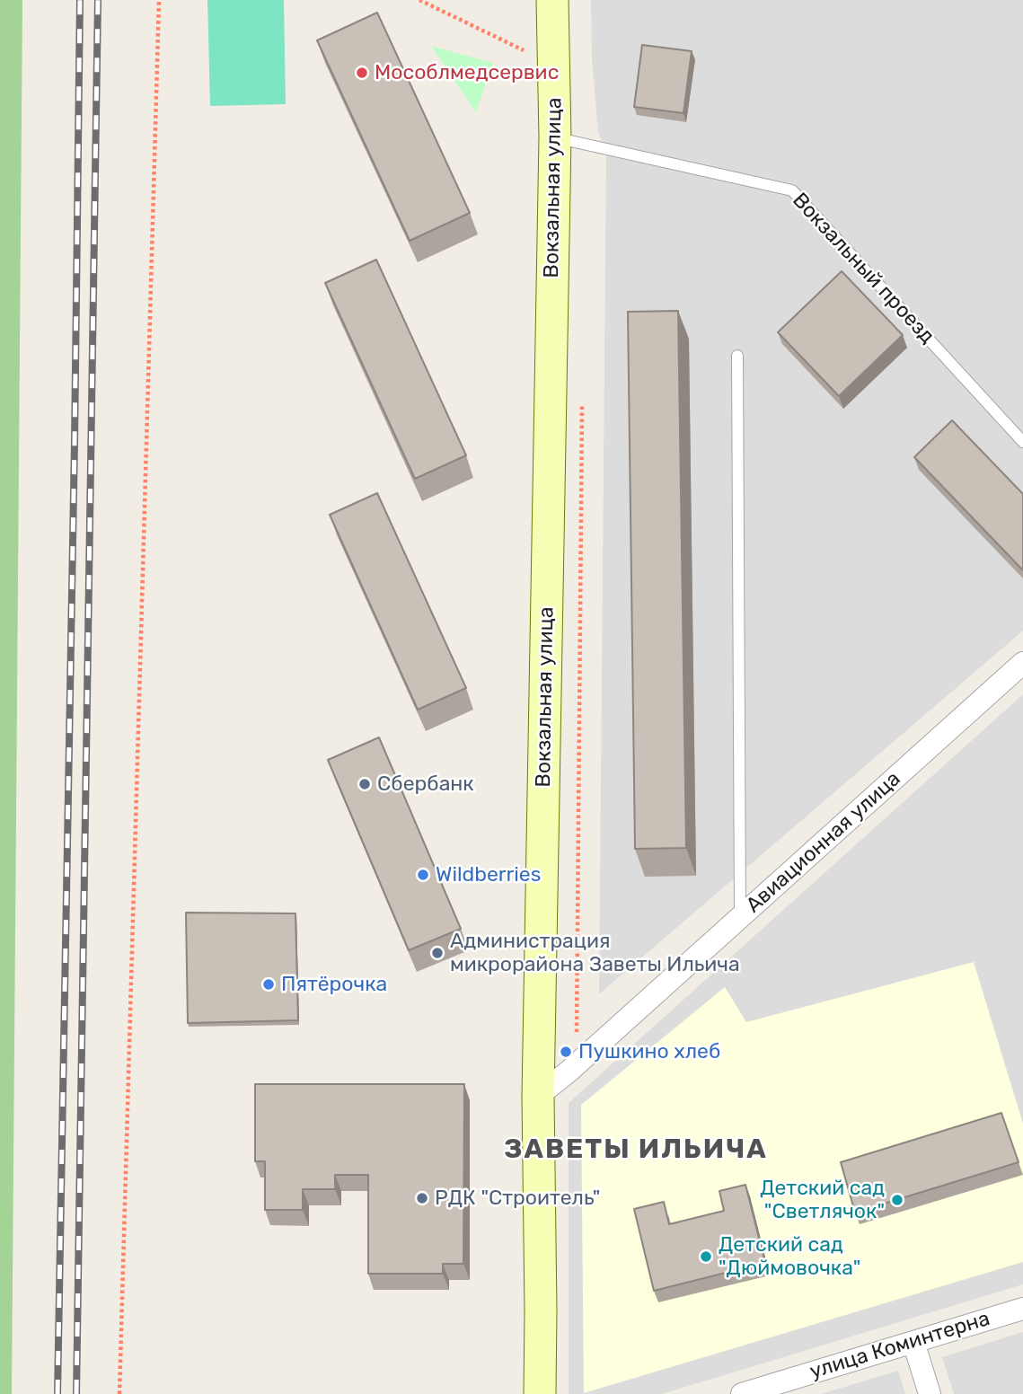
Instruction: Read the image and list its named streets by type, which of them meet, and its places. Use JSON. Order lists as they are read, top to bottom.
{
  "streets": {
    "street": ["Вокзальная улица", "Авиационная улица", "улица Коминтерна"],
    "lane": ["Вокзальный проезд"]
  },
  "crossings": [
    ["Вокзальная улица", "Вокзальный проезд"],
    ["Вокзальная улица", "Авиационная улица"]
  ],
  "districts": ["ЗАВЕТЫ ИЛЬИЧА"],
  "places": [
    "Мособлмедсервис",
    "Сбербанк",
    "Wildberries",
    "Администрация микрорайона Заветы Ильича",
    "Пятёрочка",
    "Пушкино хлеб",
    "РДК \"Строитель\"",
    "Детский сад \"Светлячок\"",
    "Детский сад \"Дюймовочка\""
  ]
}
